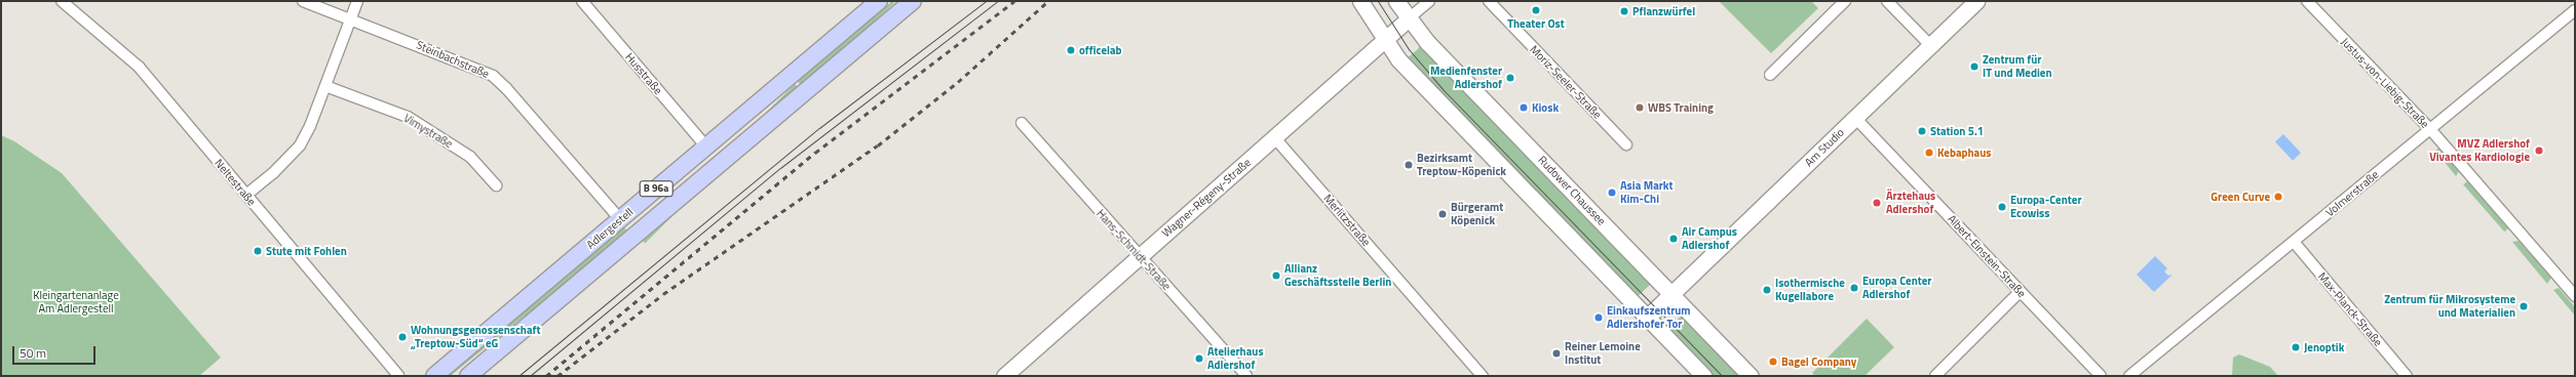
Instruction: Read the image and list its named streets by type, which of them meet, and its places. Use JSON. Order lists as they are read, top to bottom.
{
  "streets": {
    "main road": [
      "Am Studio",
      "B 96a",
      "Rudower Chaussee",
      "Wagner-Régeny-Straße",
      "Adlergestell"
    ],
    "street": [
      "Steinbachstraße",
      "Husstraße",
      "Moriz-Seeler-Straße",
      "Justus-von-Liebig-Straße",
      "Vimystraße",
      "Neltestraße",
      "Volmerstraße",
      "Merlitzstraße",
      "Hans-Schmidt-Straße",
      "Albert-Einstein-Straße",
      "Max-Planck-Straße"
    ]
  },
  "crossings": [
    ["Steinbachstraße", "Adlergestell"],
    ["Husstraße", "Adlergestell"],
    ["Justus-von-Liebig-Straße", "Volmerstraße"],
    ["Am Studio", "Rudower Chaussee"],
    ["Am Studio", "Albert-Einstein-Straße"],
    ["Rudower Chaussee", "Wagner-Régeny-Straße"],
    ["Volmerstraße", "Max-Planck-Straße"],
    ["Wagner-Régeny-Straße", "Merlitzstraße"],
    ["Wagner-Régeny-Straße", "Hans-Schmidt-Straße"]
  ],
  "parks": ["Kleingartenanlage Am Adlergestell"],
  "places": [
    "Theater Ost",
    "Pflanzwürfel",
    "officelab",
    "Zentrum für IT und Medien",
    "Medienfenster Adlershof",
    "Kiosk",
    "WBS Training",
    "Station 5.1",
    "MVZ Adlershof Vivantes Kardiologie",
    "Kebaphaus",
    "Bezirksamt Treptow-Köpenick",
    "Asia Markt Kim-Chi",
    "Green Curve",
    "Ärztehaus Adlershof",
    "Europa-Center Ecowiss",
    "Bürgeramt Köpenick",
    "Air Campus Adlershof",
    "Stute mit Fohlen",
    "Allianz Geschäftsstelle Berlin",
    "Europa Center Adlershof",
    "Isothermische Kugellabore",
    "Zentrum für Mikrosysteme und Materialien",
    "Einkaufszentrum Adlershofer Tor",
    "Wohnungsgenossenschaft „Treptow-Süd“ eG",
    "Jenoptik",
    "Reiner Lemoine Institut",
    "Atelierhaus Adlershof",
    "Bagel Company"
  ],
  "scale_bar": "50 m"
}
